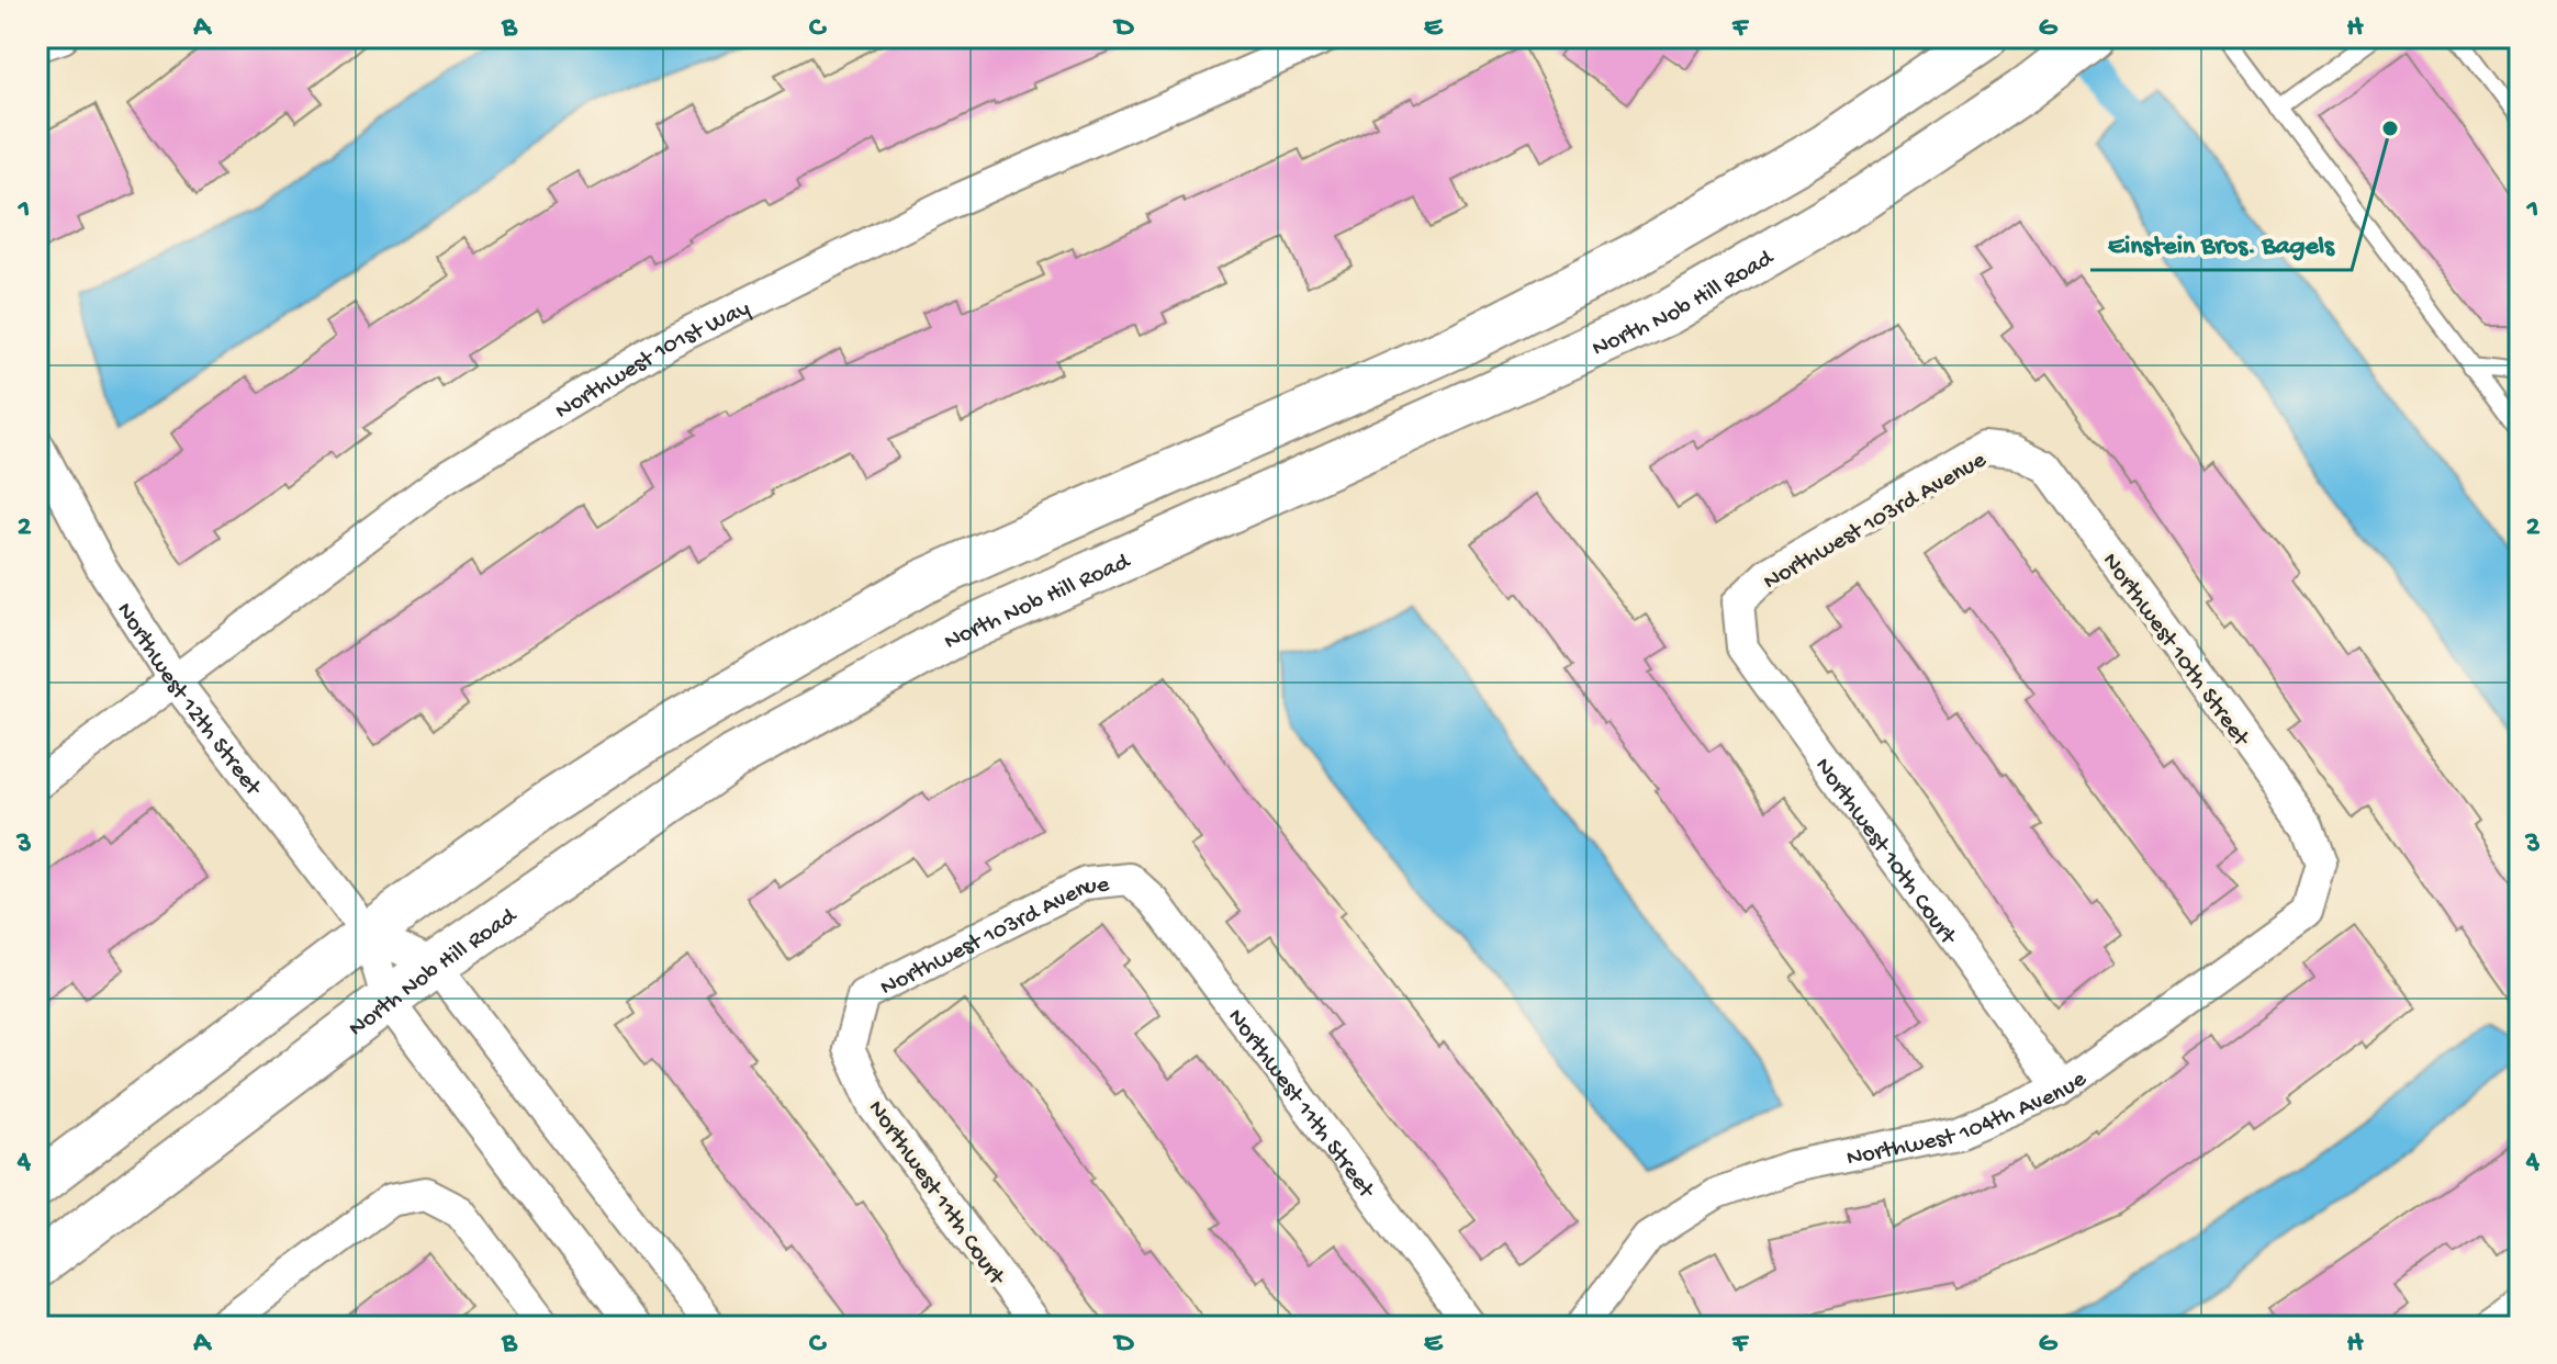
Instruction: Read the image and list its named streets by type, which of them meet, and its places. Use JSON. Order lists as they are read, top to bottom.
{
  "streets": {
    "main road": ["North Nob Hill Road"],
    "street": [
      "Northwest 101st Way",
      "Northwest 103rd Avenue",
      "Northwest 10th Street",
      "Northwest 12th Street",
      "Northwest 10th Court",
      "Northwest 11th Street",
      "Northwest 104th Avenue",
      "Northwest 11th Court"
    ]
  },
  "crossings": [
    ["North Nob Hill Road", "Northwest 12th Street"],
    ["Northwest 101st Way", "Northwest 12th Street"],
    ["Northwest 103rd Avenue", "Northwest 10th Street"],
    ["Northwest 103rd Avenue", "Northwest 10th Court"],
    ["Northwest 103rd Avenue", "Northwest 11th Street"],
    ["Northwest 103rd Avenue", "Northwest 11th Court"],
    ["Northwest 10th Street", "Northwest 104th Avenue"],
    ["Northwest 10th Court", "Northwest 104th Avenue"]
  ],
  "places": ["Einstein Bros. Bagels"],
  "grid": {
    "columns": [
      "A",
      "B",
      "C",
      "D",
      "E",
      "F",
      "G",
      "H"
    ],
    "rows": [
      "1",
      "2",
      "3",
      "4"
    ]
  }
}
